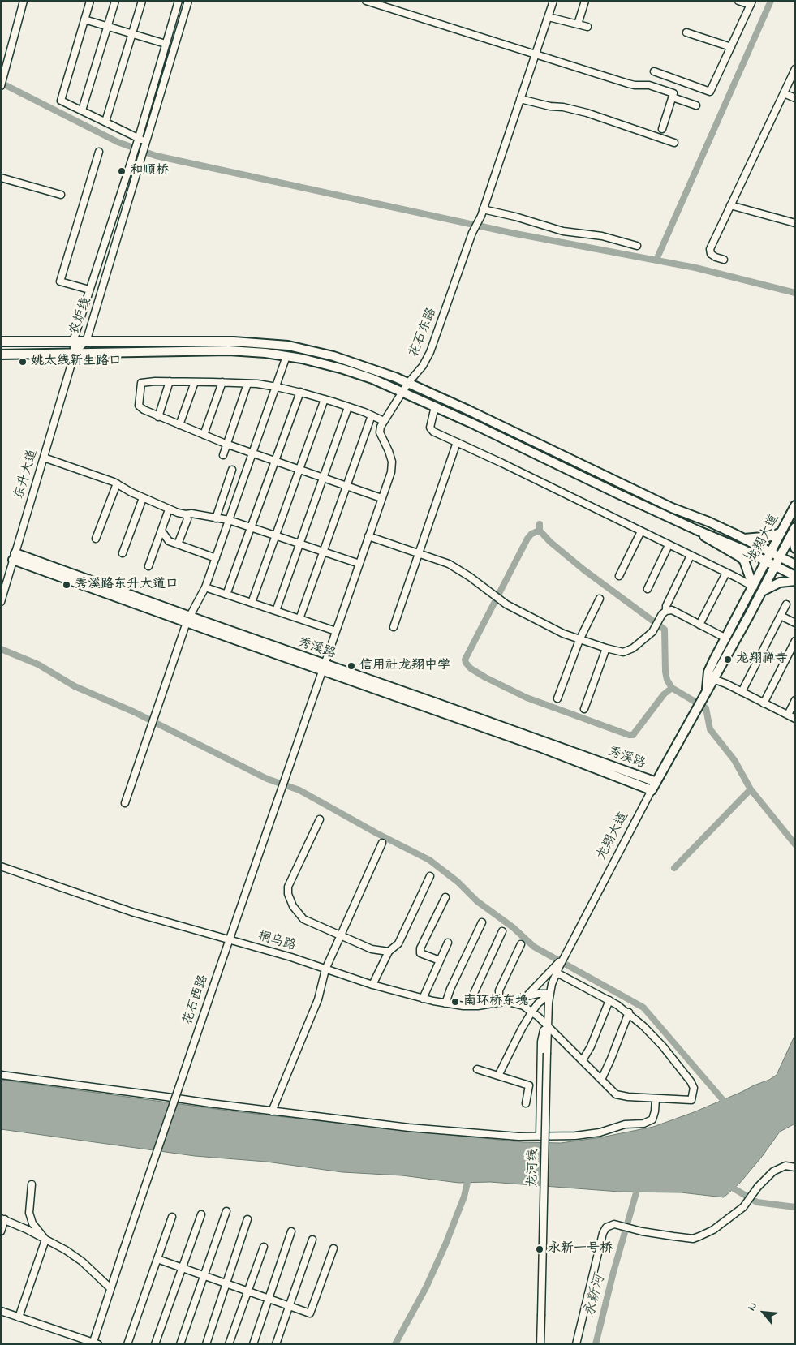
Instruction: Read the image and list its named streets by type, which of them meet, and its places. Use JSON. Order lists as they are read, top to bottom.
{
  "streets": {
    "main road": ["龙翔大道", "秀溪路"],
    "street": [
      "农炉线",
      "花石东路",
      "东升大道",
      "桐乌路",
      "花石西路",
      "龙河线"
    ]
  },
  "crossings": [
    ["农炉线", "东升大道"],
    ["花石东路", "秀溪路"],
    ["花石东路", "花石西路"],
    ["东升大道", "秀溪路"],
    ["龙翔大道", "秀溪路"],
    ["龙翔大道", "桐乌路"],
    ["龙翔大道", "龙河线"],
    ["秀溪路", "花石西路"],
    ["桐乌路", "花石西路"],
    ["桐乌路", "龙河线"]
  ],
  "water": ["永新河"],
  "places": [
    "和顺桥",
    "姚太线新生路口",
    "秀溪路东升大道口",
    "龙翔禅寺",
    "信用社龙翔中学",
    "南环桥东堍",
    "永新一号桥"
  ],
  "north": "top left"
}
